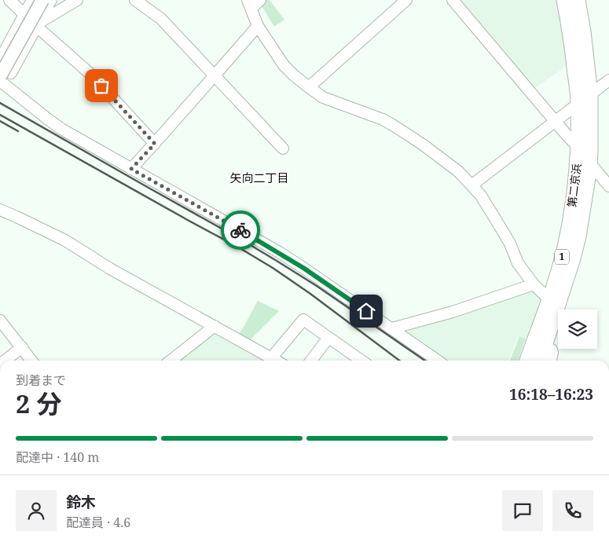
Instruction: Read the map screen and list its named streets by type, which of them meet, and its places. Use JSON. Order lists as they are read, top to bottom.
{
  "streets": {
    "highway": ["第二京浜", "1"]
  },
  "districts": ["矢向二丁目"],
  "page": {
    "heading": ["2 分", "到着まで", "16:18–16:23"],
    "panel": ["鈴木", "配達員 · 4.6"],
    "bar": "配達中 · 140 m"
  }
}
